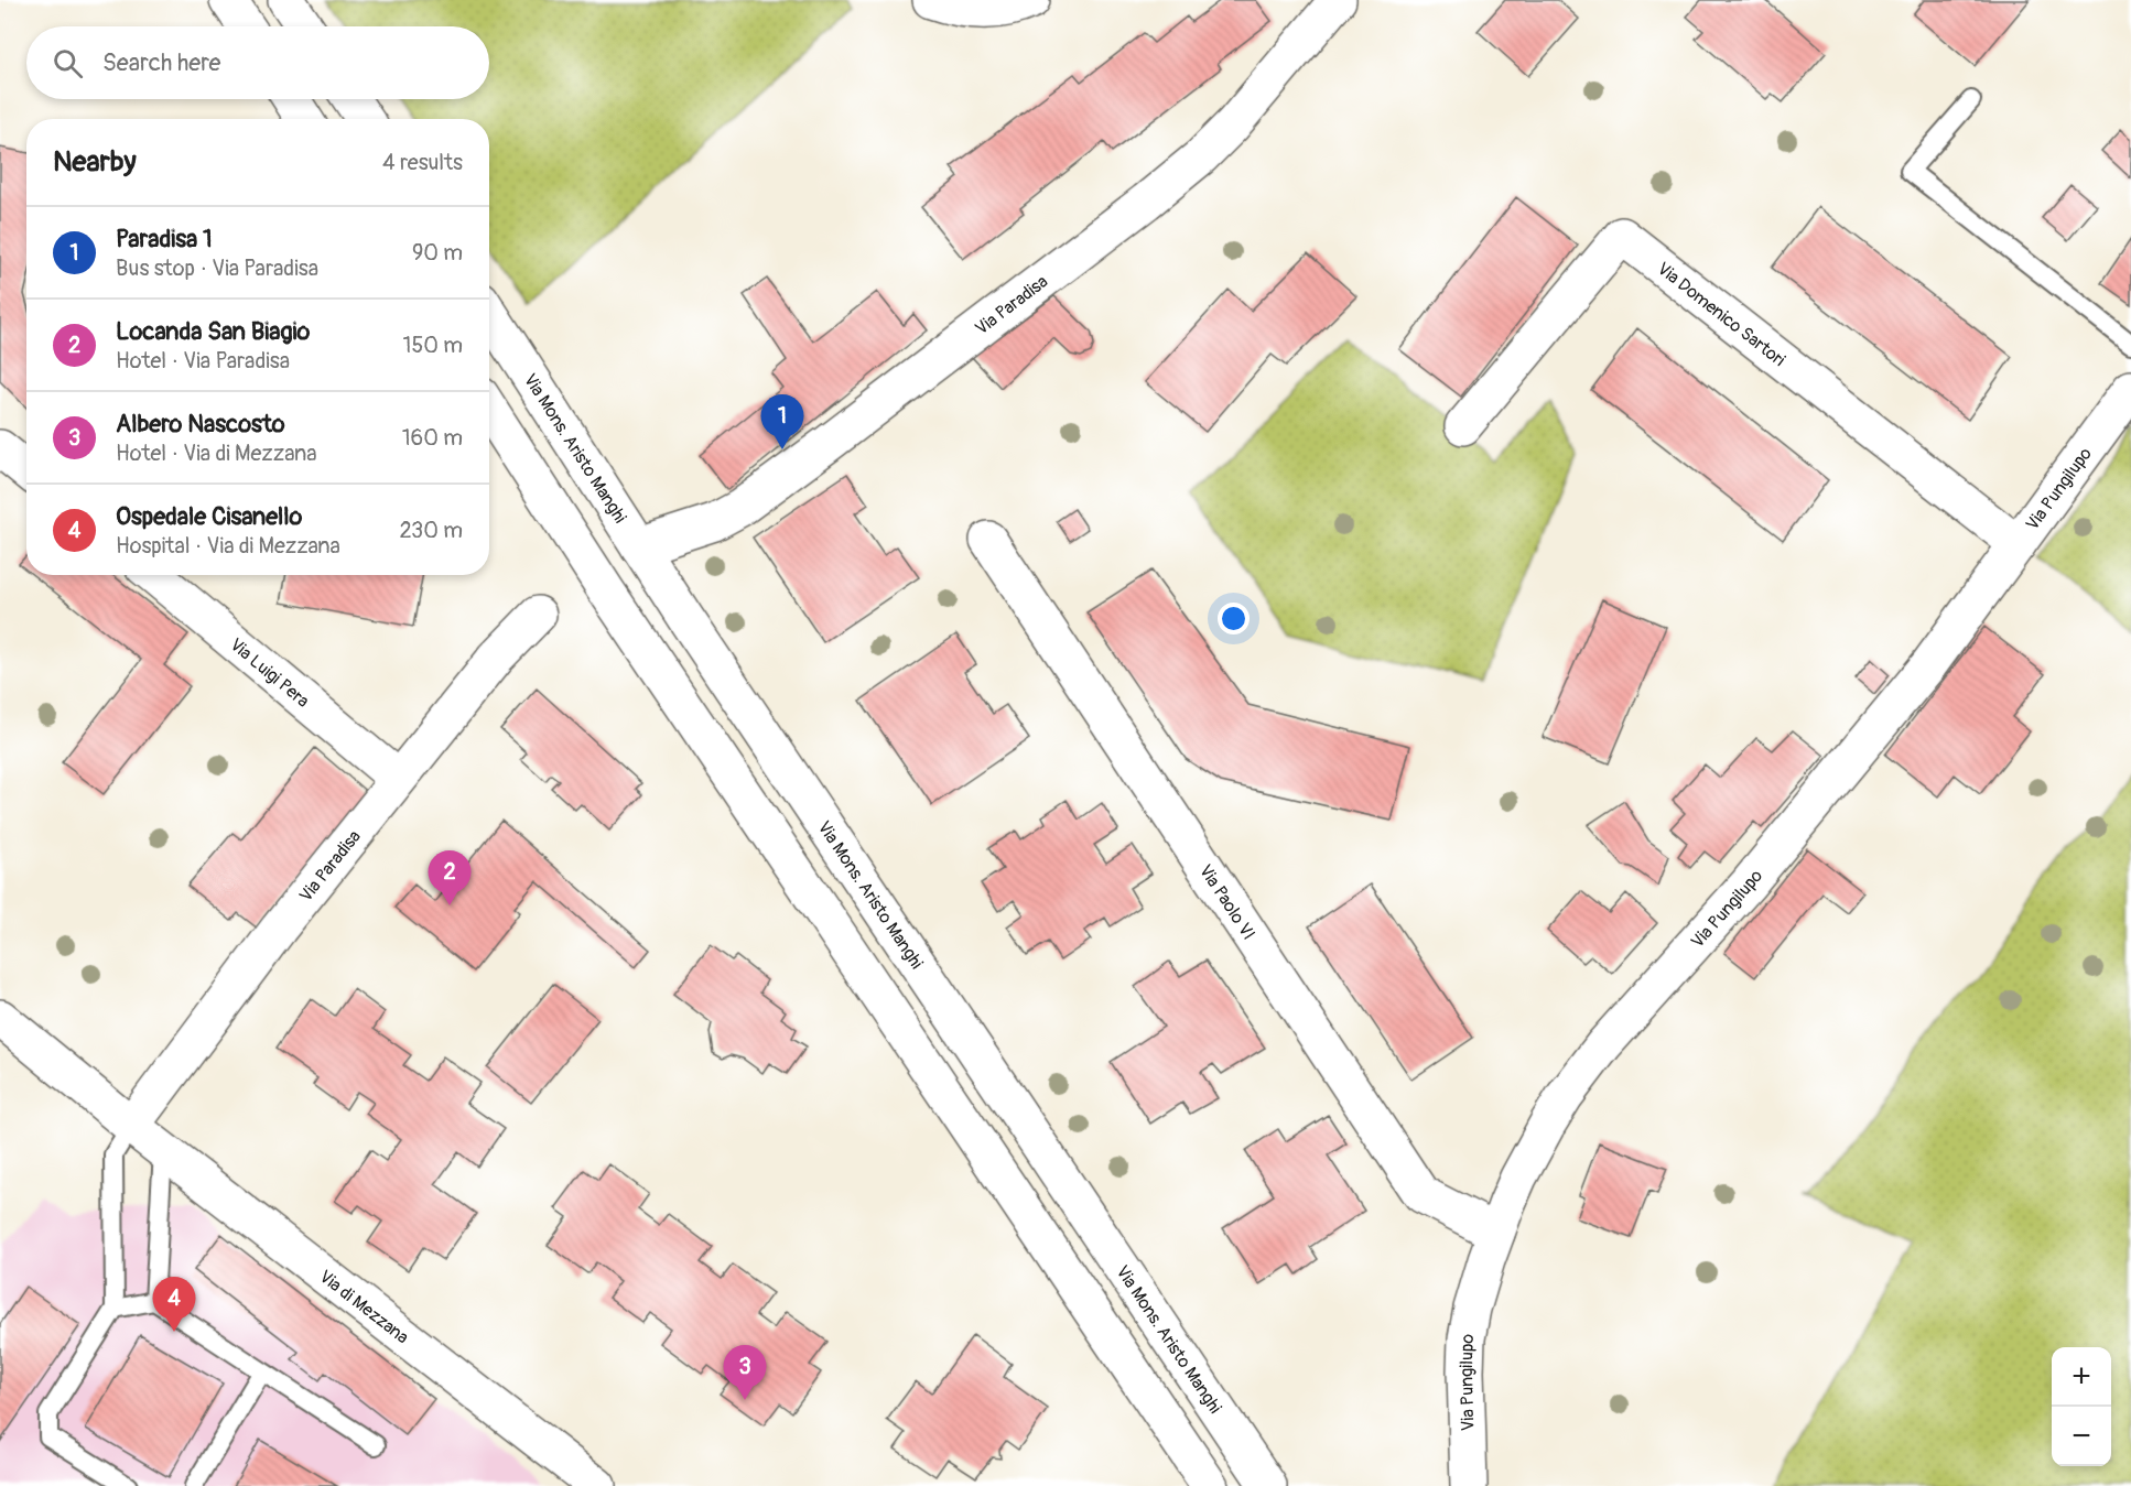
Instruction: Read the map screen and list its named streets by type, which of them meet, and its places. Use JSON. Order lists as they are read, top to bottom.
{
  "streets": {
    "street": [
      "Via Paradisa",
      "Via Domenico Sartori",
      "Via Mons. Aristo Manghi",
      "Via Pungilupo",
      "Via Luigi Pera",
      "Via Paolo VI",
      "Via di Mezzana"
    ]
  },
  "crossings": [
    ["Via Paradisa", "Via Mons. Aristo Manghi"],
    ["Via Paradisa", "Via Luigi Pera"],
    ["Via Paradisa", "Via di Mezzana"],
    ["Via Domenico Sartori", "Via Pungilupo"],
    ["Via Pungilupo", "Via Paolo VI"]
  ],
  "page": {
    "search": "Search here",
    "heading": ["Nearby", "4 results"],
    "list": [
      {
        "mark": "1",
        "name": "Paradisa 1",
        "note": "Bus stop · Via Paradisa",
        "value": "90 m"
      },
      {
        "mark": "2",
        "name": "Locanda San Biagio",
        "note": "Hotel · Via Paradisa",
        "value": "150 m"
      },
      {
        "mark": "3",
        "name": "Albero Nascosto",
        "note": "Hotel · Via di Mezzana",
        "value": "160 m"
      },
      {
        "mark": "4",
        "name": "Ospedale Cisanello",
        "note": "Hospital · Via di Mezzana",
        "value": "230 m"
      }
    ],
    "pins": [
      "1",
      "2",
      "4",
      "3"
    ],
    "map_buttons": ["+", "−"]
  }
}
